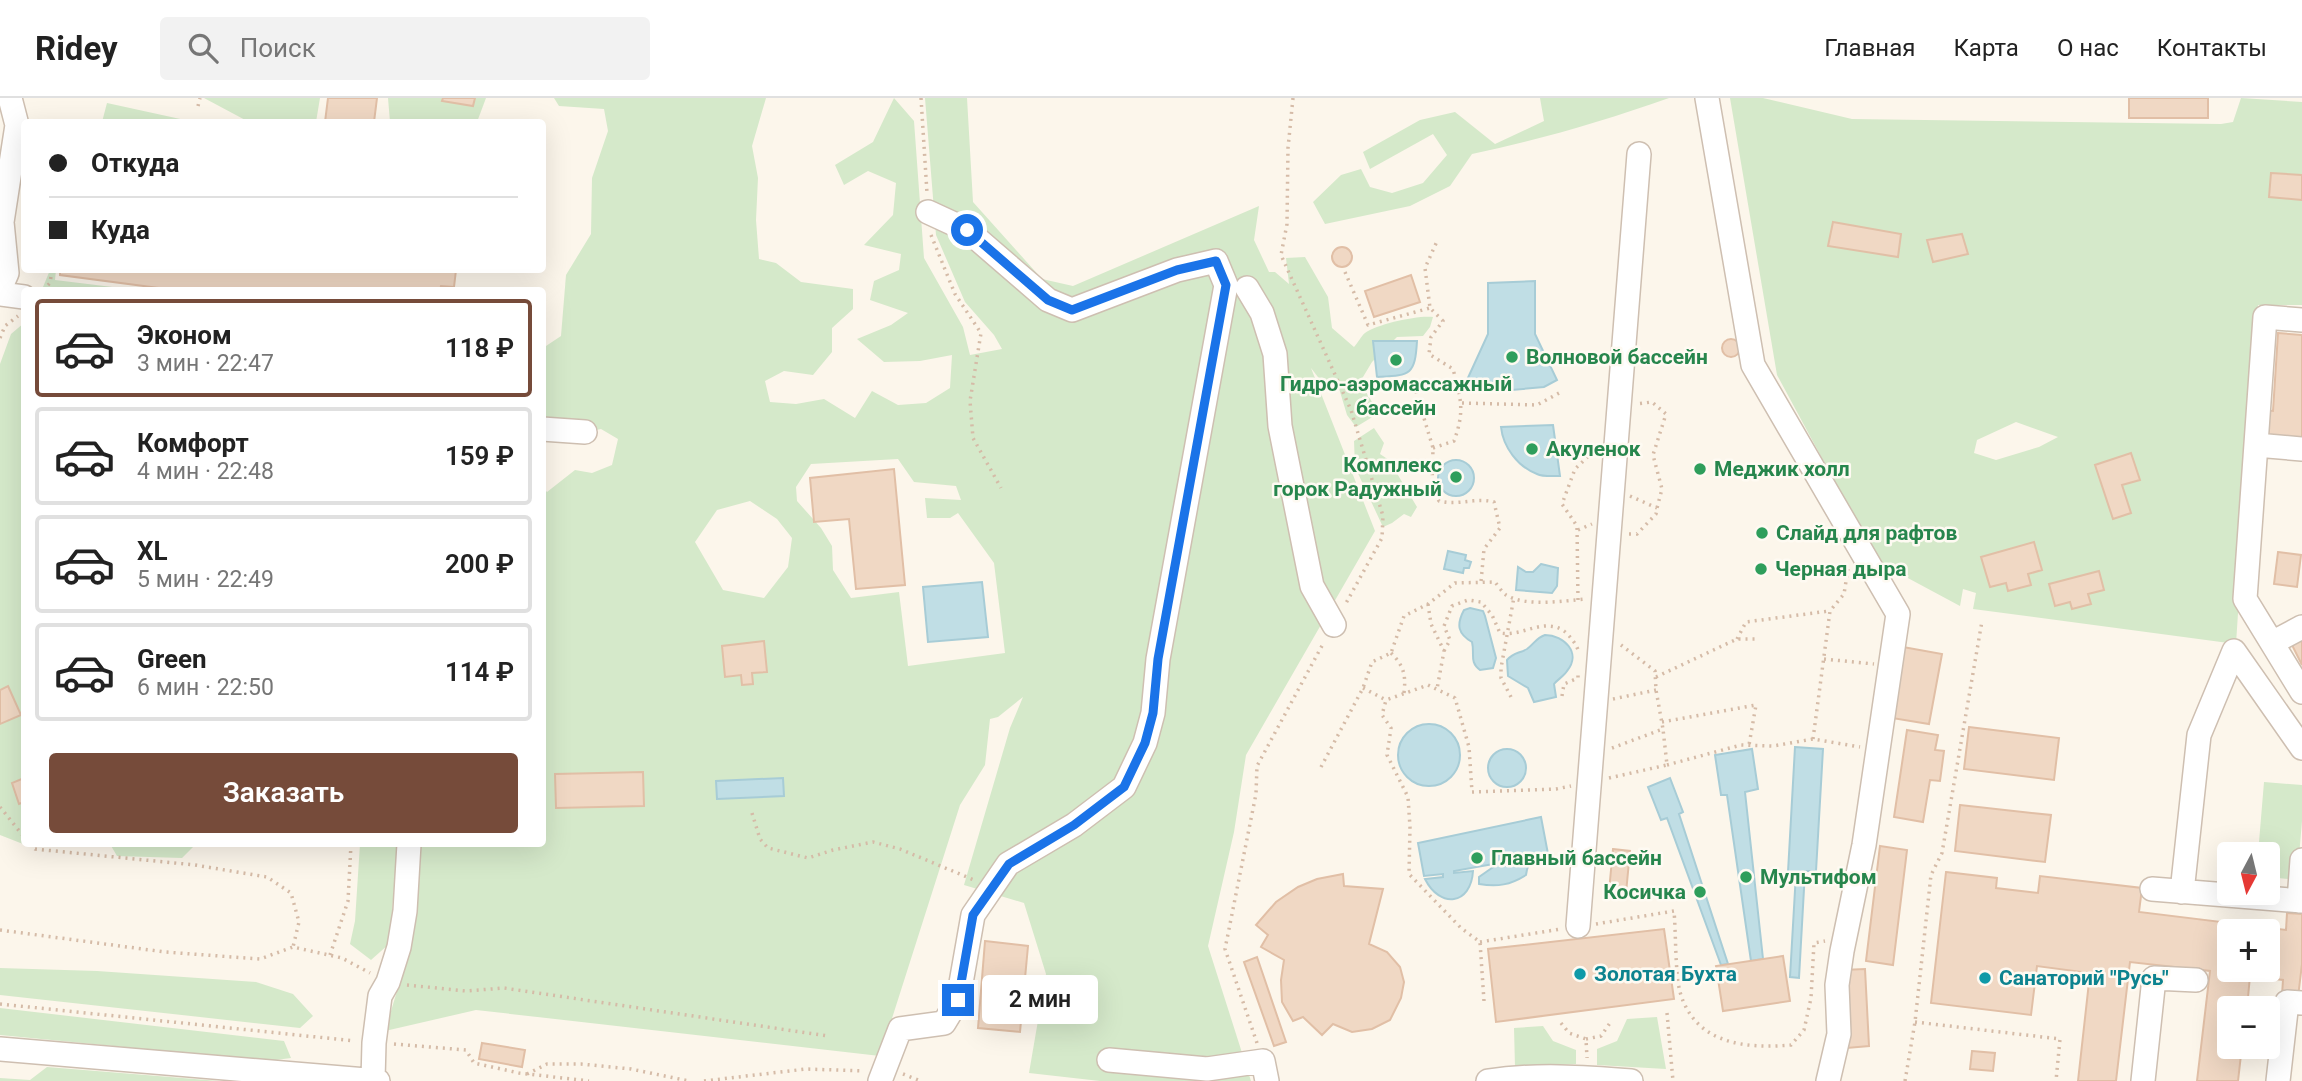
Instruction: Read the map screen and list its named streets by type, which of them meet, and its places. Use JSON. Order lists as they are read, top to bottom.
{
  "places": [
    "Волновой бассейн",
    "Гидро-аэромассажный бассейн",
    "Акуленок",
    "Меджик холл",
    "Комплекс горок Радужный",
    "Слайд для рафтов",
    "Черная дыра",
    "Главный бассейн",
    "Мультифом",
    "Косичка",
    "Золотая Бухта",
    "Санаторий \"Русь\""
  ],
  "north": "bottom",
  "page": {
    "header": "Ridey",
    "search": "Поиск",
    "nav": [
      "Главная",
      "Карта",
      "О нас",
      "Контакты"
    ],
    "banner": ["Откуда", "Куда"],
    "list": [
      {
        "name": "Эконом",
        "note": "3 мин · 22:47",
        "value": "118 ₽"
      },
      {
        "name": "Комфорт",
        "note": "4 мин · 22:48",
        "value": "159 ₽"
      },
      {
        "name": "XL",
        "note": "5 мин · 22:49",
        "value": "200 ₽"
      },
      {
        "name": "Green",
        "note": "6 мин · 22:50",
        "value": "114 ₽"
      }
    ],
    "buttons": "Заказать",
    "map_buttons": ["+", "−"],
    "bubble": "2 мин"
  }
}
